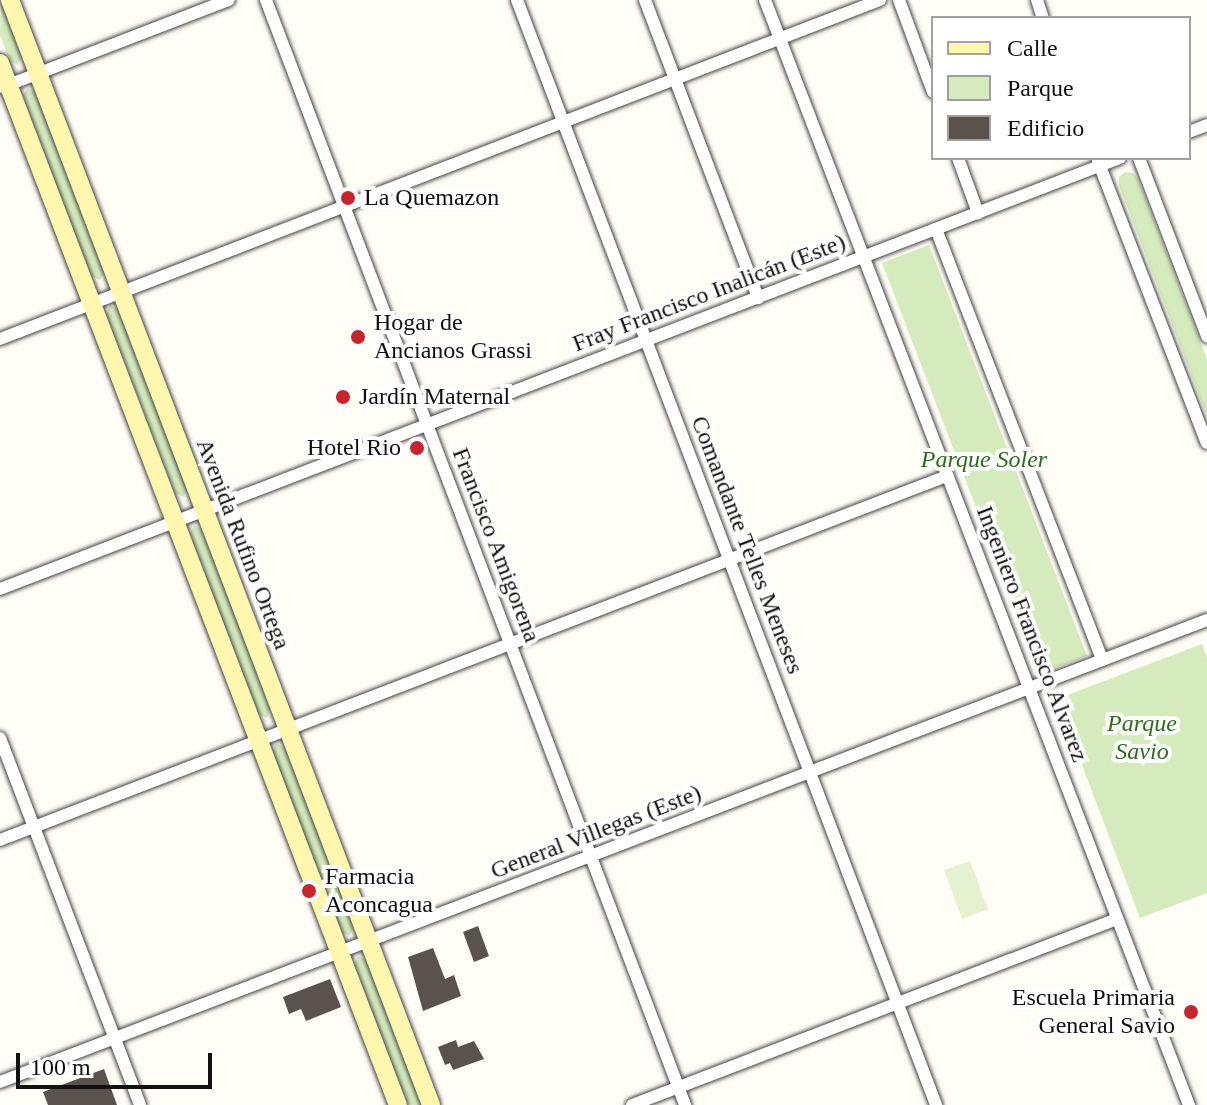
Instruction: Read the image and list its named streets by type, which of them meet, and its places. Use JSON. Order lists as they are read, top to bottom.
{
  "streets": {
    "main road": ["Avenida Rufino Ortega"],
    "street": [
      "Fray Francisco Inalicán (Este)",
      "Francisco Amigorena",
      "Comandante Telles Meneses",
      "Ingeniero Francisco Alvarez",
      "General Villegas (Este)"
    ]
  },
  "crossings": [
    ["Fray Francisco Inalicán (Este)", "Avenida Rufino Ortega"],
    ["Fray Francisco Inalicán (Este)", "Francisco Amigorena"],
    ["Fray Francisco Inalicán (Este)", "Comandante Telles Meneses"],
    ["Fray Francisco Inalicán (Este)", "Ingeniero Francisco Alvarez"],
    ["Avenida Rufino Ortega", "General Villegas (Este)"],
    ["Francisco Amigorena", "General Villegas (Este)"],
    ["Comandante Telles Meneses", "General Villegas (Este)"],
    ["Ingeniero Francisco Alvarez", "General Villegas (Este)"]
  ],
  "parks": ["Parque Soler", "Parque Savio"],
  "places": [
    "La Quemazon",
    "Hogar de Ancianos Grassi",
    "Jardín Maternal",
    "Hotel Rio",
    "Farmacia Aconcagua",
    "Escuela Primaria General Savio"
  ],
  "legend": ["Calle", "Parque", "Edificio"],
  "scale_bar": "100 m"
}
